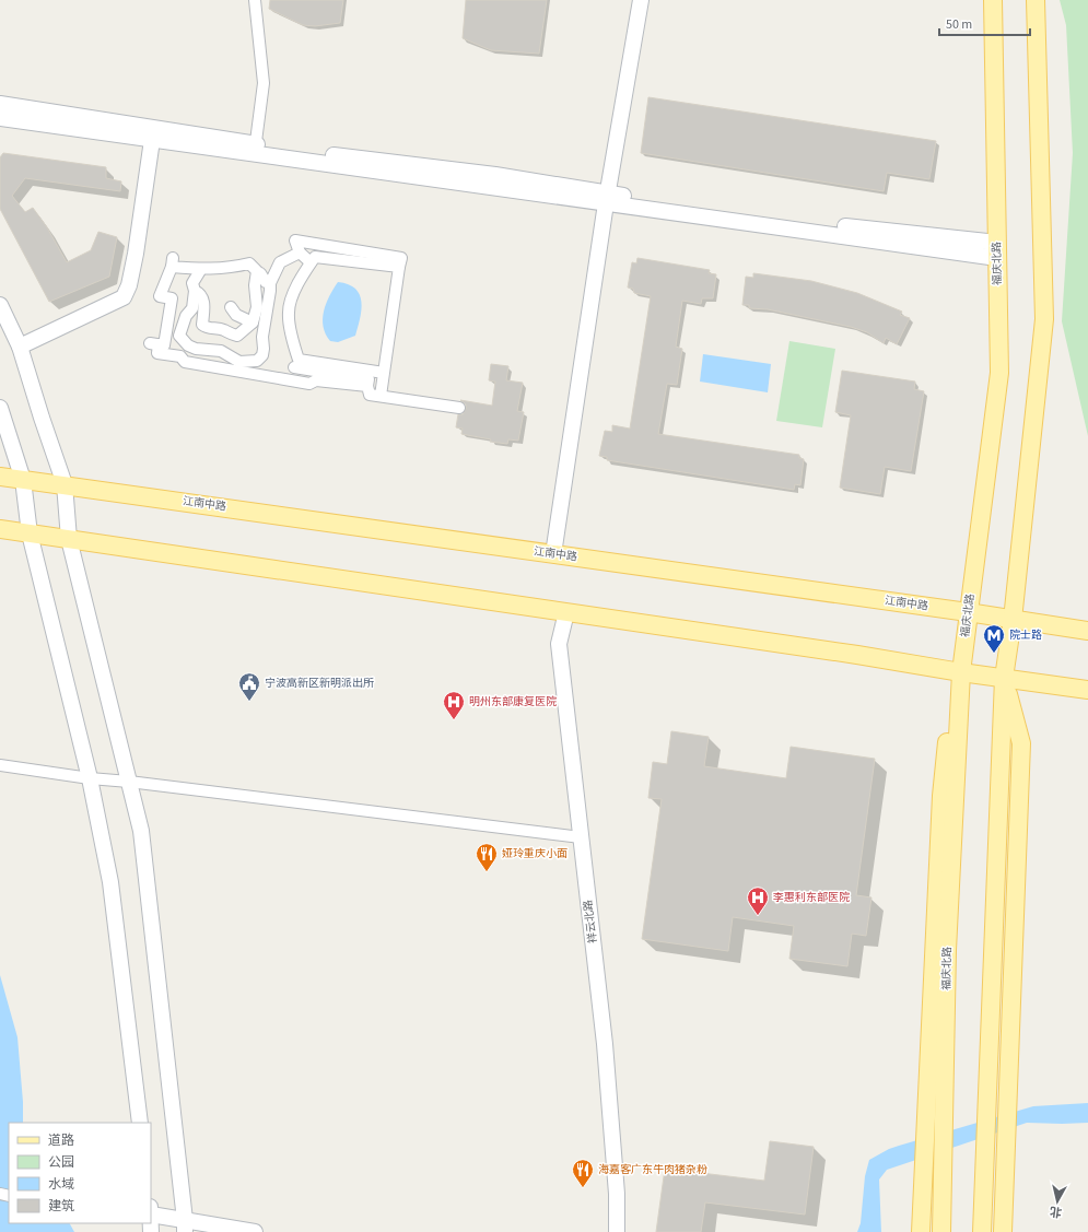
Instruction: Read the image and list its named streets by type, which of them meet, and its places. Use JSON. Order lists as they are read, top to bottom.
{
  "streets": {
    "main road": ["福庆北路", "江南中路"],
    "street": ["祥云北路"]
  },
  "crossings": [
    ["福庆北路", "江南中路"]
  ],
  "places": {
    "metro station": ["院士路"],
    "public building": ["宁波高新区新明派出所"],
    "hospital": ["明州东部康复医院", "李惠利东部医院"],
    "restaurant": ["娅玲重庆小面", "海嘉客广东牛肉猪杂粉"]
  },
  "legend": [
    "道路",
    "公园",
    "水域",
    "建筑"
  ],
  "scale_bar": "50 m",
  "north": "bottom"
}
